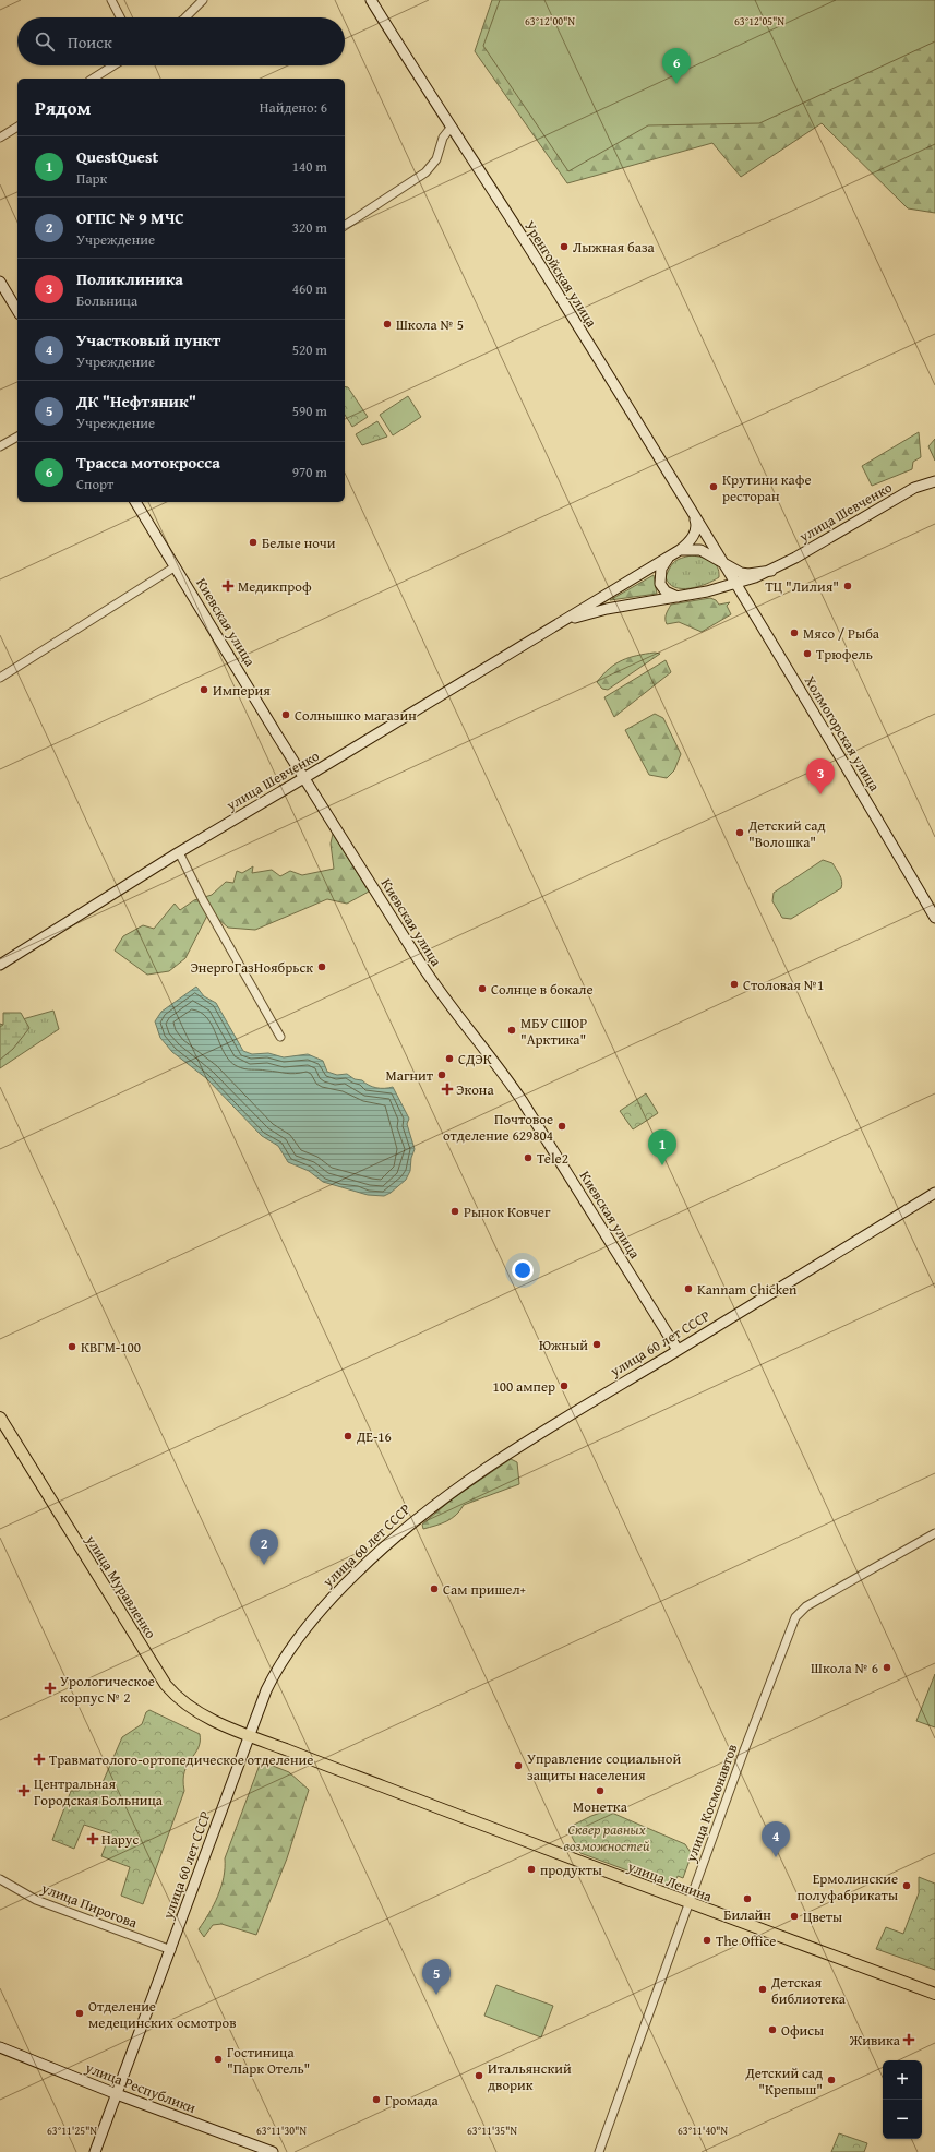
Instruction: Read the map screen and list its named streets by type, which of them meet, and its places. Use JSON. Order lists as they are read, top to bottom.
{
  "streets": {
    "main road": ["улица Муравленко", "улица Ленина"],
    "street": [
      "Уренгойская улица",
      "улица Шевченко",
      "Киевская улица",
      "Холмогорская улица",
      "улица 60 лет СССР",
      "улица Космонавтов",
      "улица Пирогова",
      "улица Республики"
    ]
  },
  "crossings": [
    ["Уренгойская улица", "Холмогорская улица"],
    ["улица Шевченко", "Киевская улица"],
    ["Киевская улица", "улица 60 лет СССР"],
    ["улица 60 лет СССР", "улица Муравленко"],
    ["улица 60 лет СССР", "улица Ленина"],
    ["улица 60 лет СССР", "улица Пирогова"],
    ["улица 60 лет СССР", "улица Республики"],
    ["улица Муравленко", "улица Ленина"],
    ["улица Космонавтов", "улица Ленина"]
  ],
  "parks": ["Сквер равных возможностей"],
  "places": {
    "other": [
      "Лыжная база",
      "Школа № 5",
      "Крутини кафе ресторан",
      "Белые ночи",
      "ТЦ \"Лилия\"",
      "Мясо / Рыба",
      "Трюфель",
      "Империя",
      "Солнышко магазин",
      "Детский сад \"Волошка\"",
      "ЭнергоГазНоябрьск",
      "Столовая №1",
      "Солнце в бокале",
      "МБУ СШОР \"Арктика\"",
      "СДЭК",
      "Магнит",
      "Почтовое отделение 629804",
      "Tele2",
      "Рынок Ковчег",
      "Kannam Chicken",
      "Южный",
      "КВГМ-100",
      "100 ампер",
      "ДЕ-16",
      "Сам пришел+",
      "Школа № 6",
      "Управление социальной защиты населения",
      "Монетка",
      "продукты",
      "Ермолинские полуфабрикаты",
      "Билайн",
      "Цветы",
      "The Office",
      "Детская библиотека",
      "Отделение медецинских осмотров",
      "Офисы",
      "Гостиница \"Парк Отель\"",
      "Итальянский дворик",
      "Детский сад \"Крепыш\"",
      "Громада"
    ],
    "health": [
      "Медикпроф",
      "Экона",
      "Урологическое корпус № 2",
      "Травматолого-ортопедическое отделение",
      "Центральная Городская Больница",
      "Нарус",
      "Живика"
    ]
  },
  "page": {
    "search": "Поиск",
    "pins": [
      "6",
      "3",
      "1",
      "2",
      "4",
      "5"
    ],
    "heading": ["Рядом", "Найдено: 6"],
    "list": [
      {
        "mark": "1",
        "name": "QuestQuest",
        "note": "Парк",
        "value": "140 m"
      },
      {
        "mark": "2",
        "name": "ОГПС № 9 МЧС",
        "note": "Учреждение",
        "value": "320 m"
      },
      {
        "mark": "3",
        "name": "Поликлиника",
        "note": "Больница",
        "value": "460 m"
      },
      {
        "mark": "4",
        "name": "Участковый пункт",
        "note": "Учреждение",
        "value": "520 m"
      },
      {
        "mark": "5",
        "name": "ДК \"Нефтяник\"",
        "note": "Учреждение",
        "value": "590 m"
      },
      {
        "mark": "6",
        "name": "Трасса мотокросса",
        "note": "Спорт",
        "value": "970 m"
      }
    ],
    "map_buttons": ["+", "−"]
  },
  "coordinates": [
    "63°12'00\"N",
    "63°12'05\"N",
    "63°11'25\"N",
    "63°11'30\"N",
    "63°11'35\"N",
    "63°11'40\"N"
  ]
}
